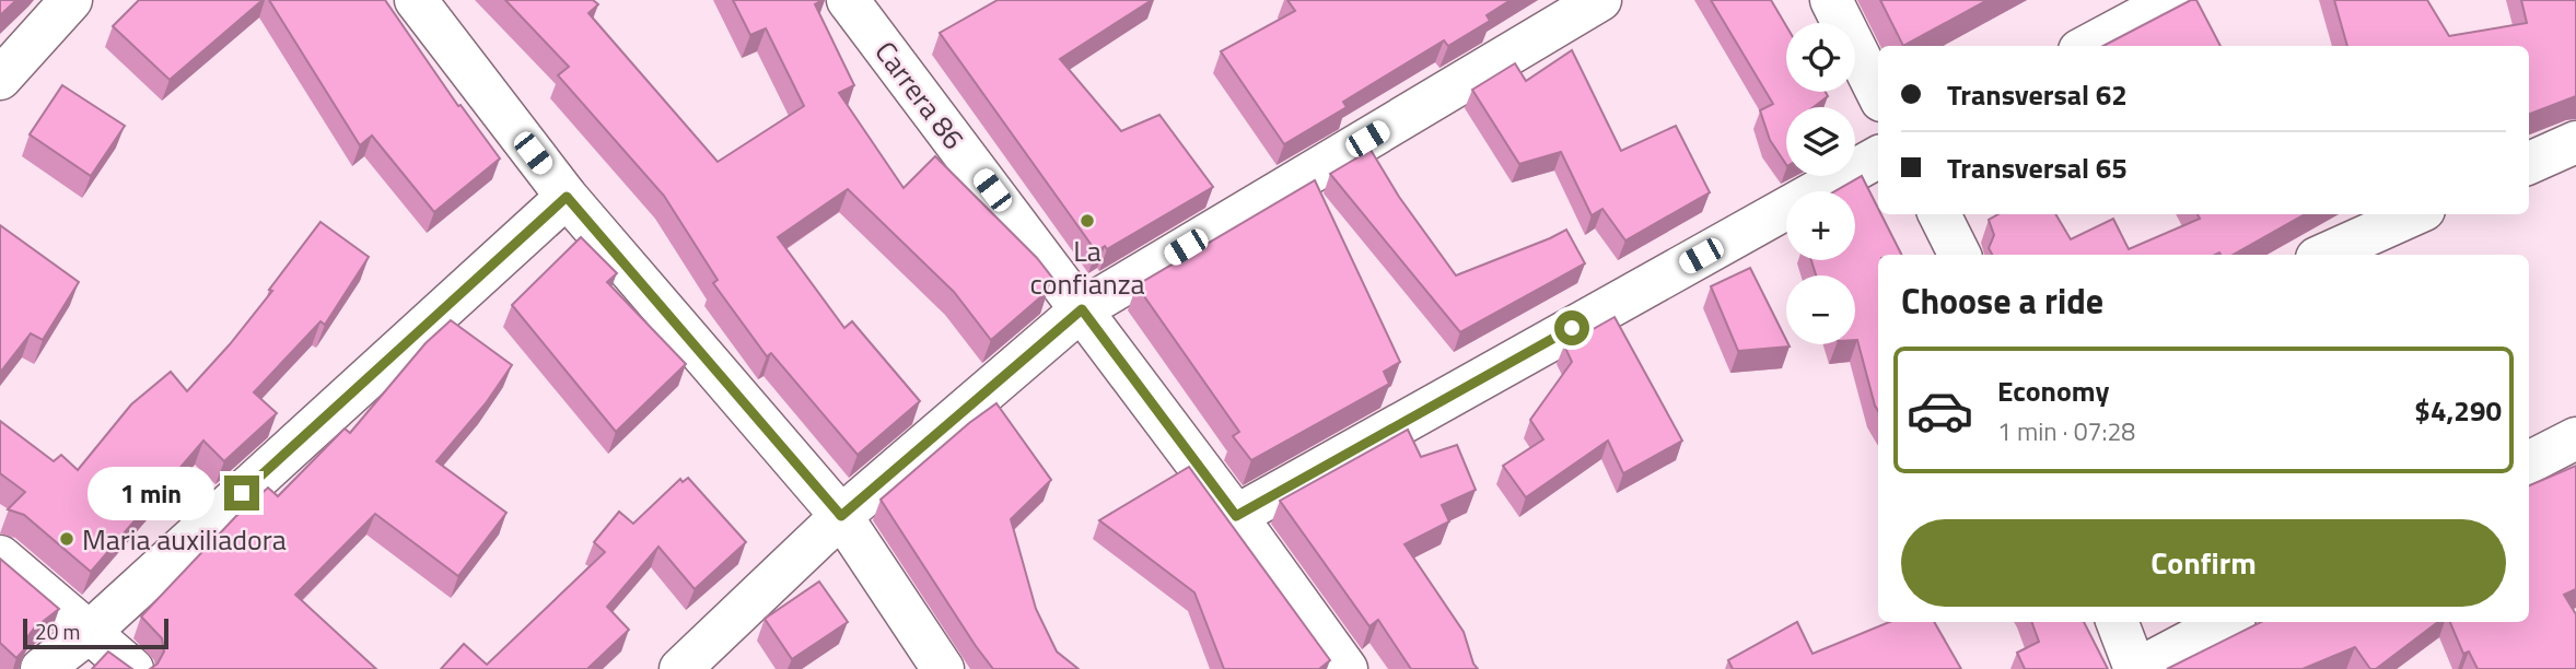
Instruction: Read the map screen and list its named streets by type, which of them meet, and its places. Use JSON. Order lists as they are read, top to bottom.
{
  "streets": {
    "street": ["Carrera 86"]
  },
  "places": ["La confianza", "Maria auxiliadora"],
  "scale_bar": "20 m",
  "page": {
    "map_buttons": ["+", "−"],
    "banner": ["Transversal 62", "Transversal 65"],
    "heading": "Choose a ride",
    "list": [
      {
        "name": "Economy",
        "note": "1 min · 07:28",
        "value": "$4,290"
      }
    ],
    "bubble": "1 min",
    "buttons": "Confirm",
    "scale": "20 m"
  }
}
